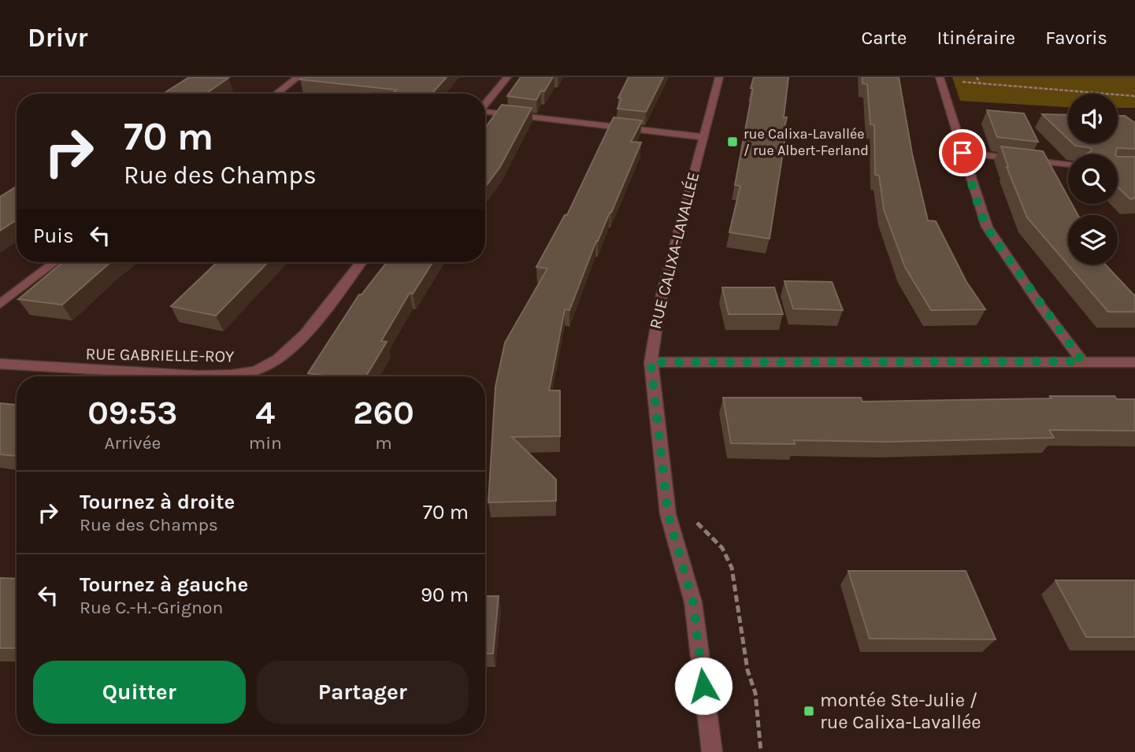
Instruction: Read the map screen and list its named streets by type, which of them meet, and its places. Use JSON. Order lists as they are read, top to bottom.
{
  "streets": {
    "street": ["RUE CALIXA-LAVALLÉE", "RUE GABRIELLE-ROY"]
  },
  "places": {
    "transit": ["rue Calixa-Lavallée / rue Albert-Ferland", "montée Ste-Julie / rue Calixa-Lavallée"]
  },
  "page": {
    "header": "Drivr",
    "nav": ["Carte", "Itinéraire", "Favoris"],
    "turn": ["70 m", "Rue des Champs"],
    "then": "Puis",
    "eta": [
      "09:53",
      "Arrivée",
      "4",
      "min",
      "260",
      "m"
    ],
    "list": [
      {
        "name": "Tournez à droite",
        "note": "Rue des Champs",
        "value": "70 m"
      },
      {
        "name": "Tournez à gauche",
        "note": "Rue C.-H.-Grignon",
        "value": "90 m"
      }
    ],
    "buttons": ["Quitter", "Partager"]
  }
}
